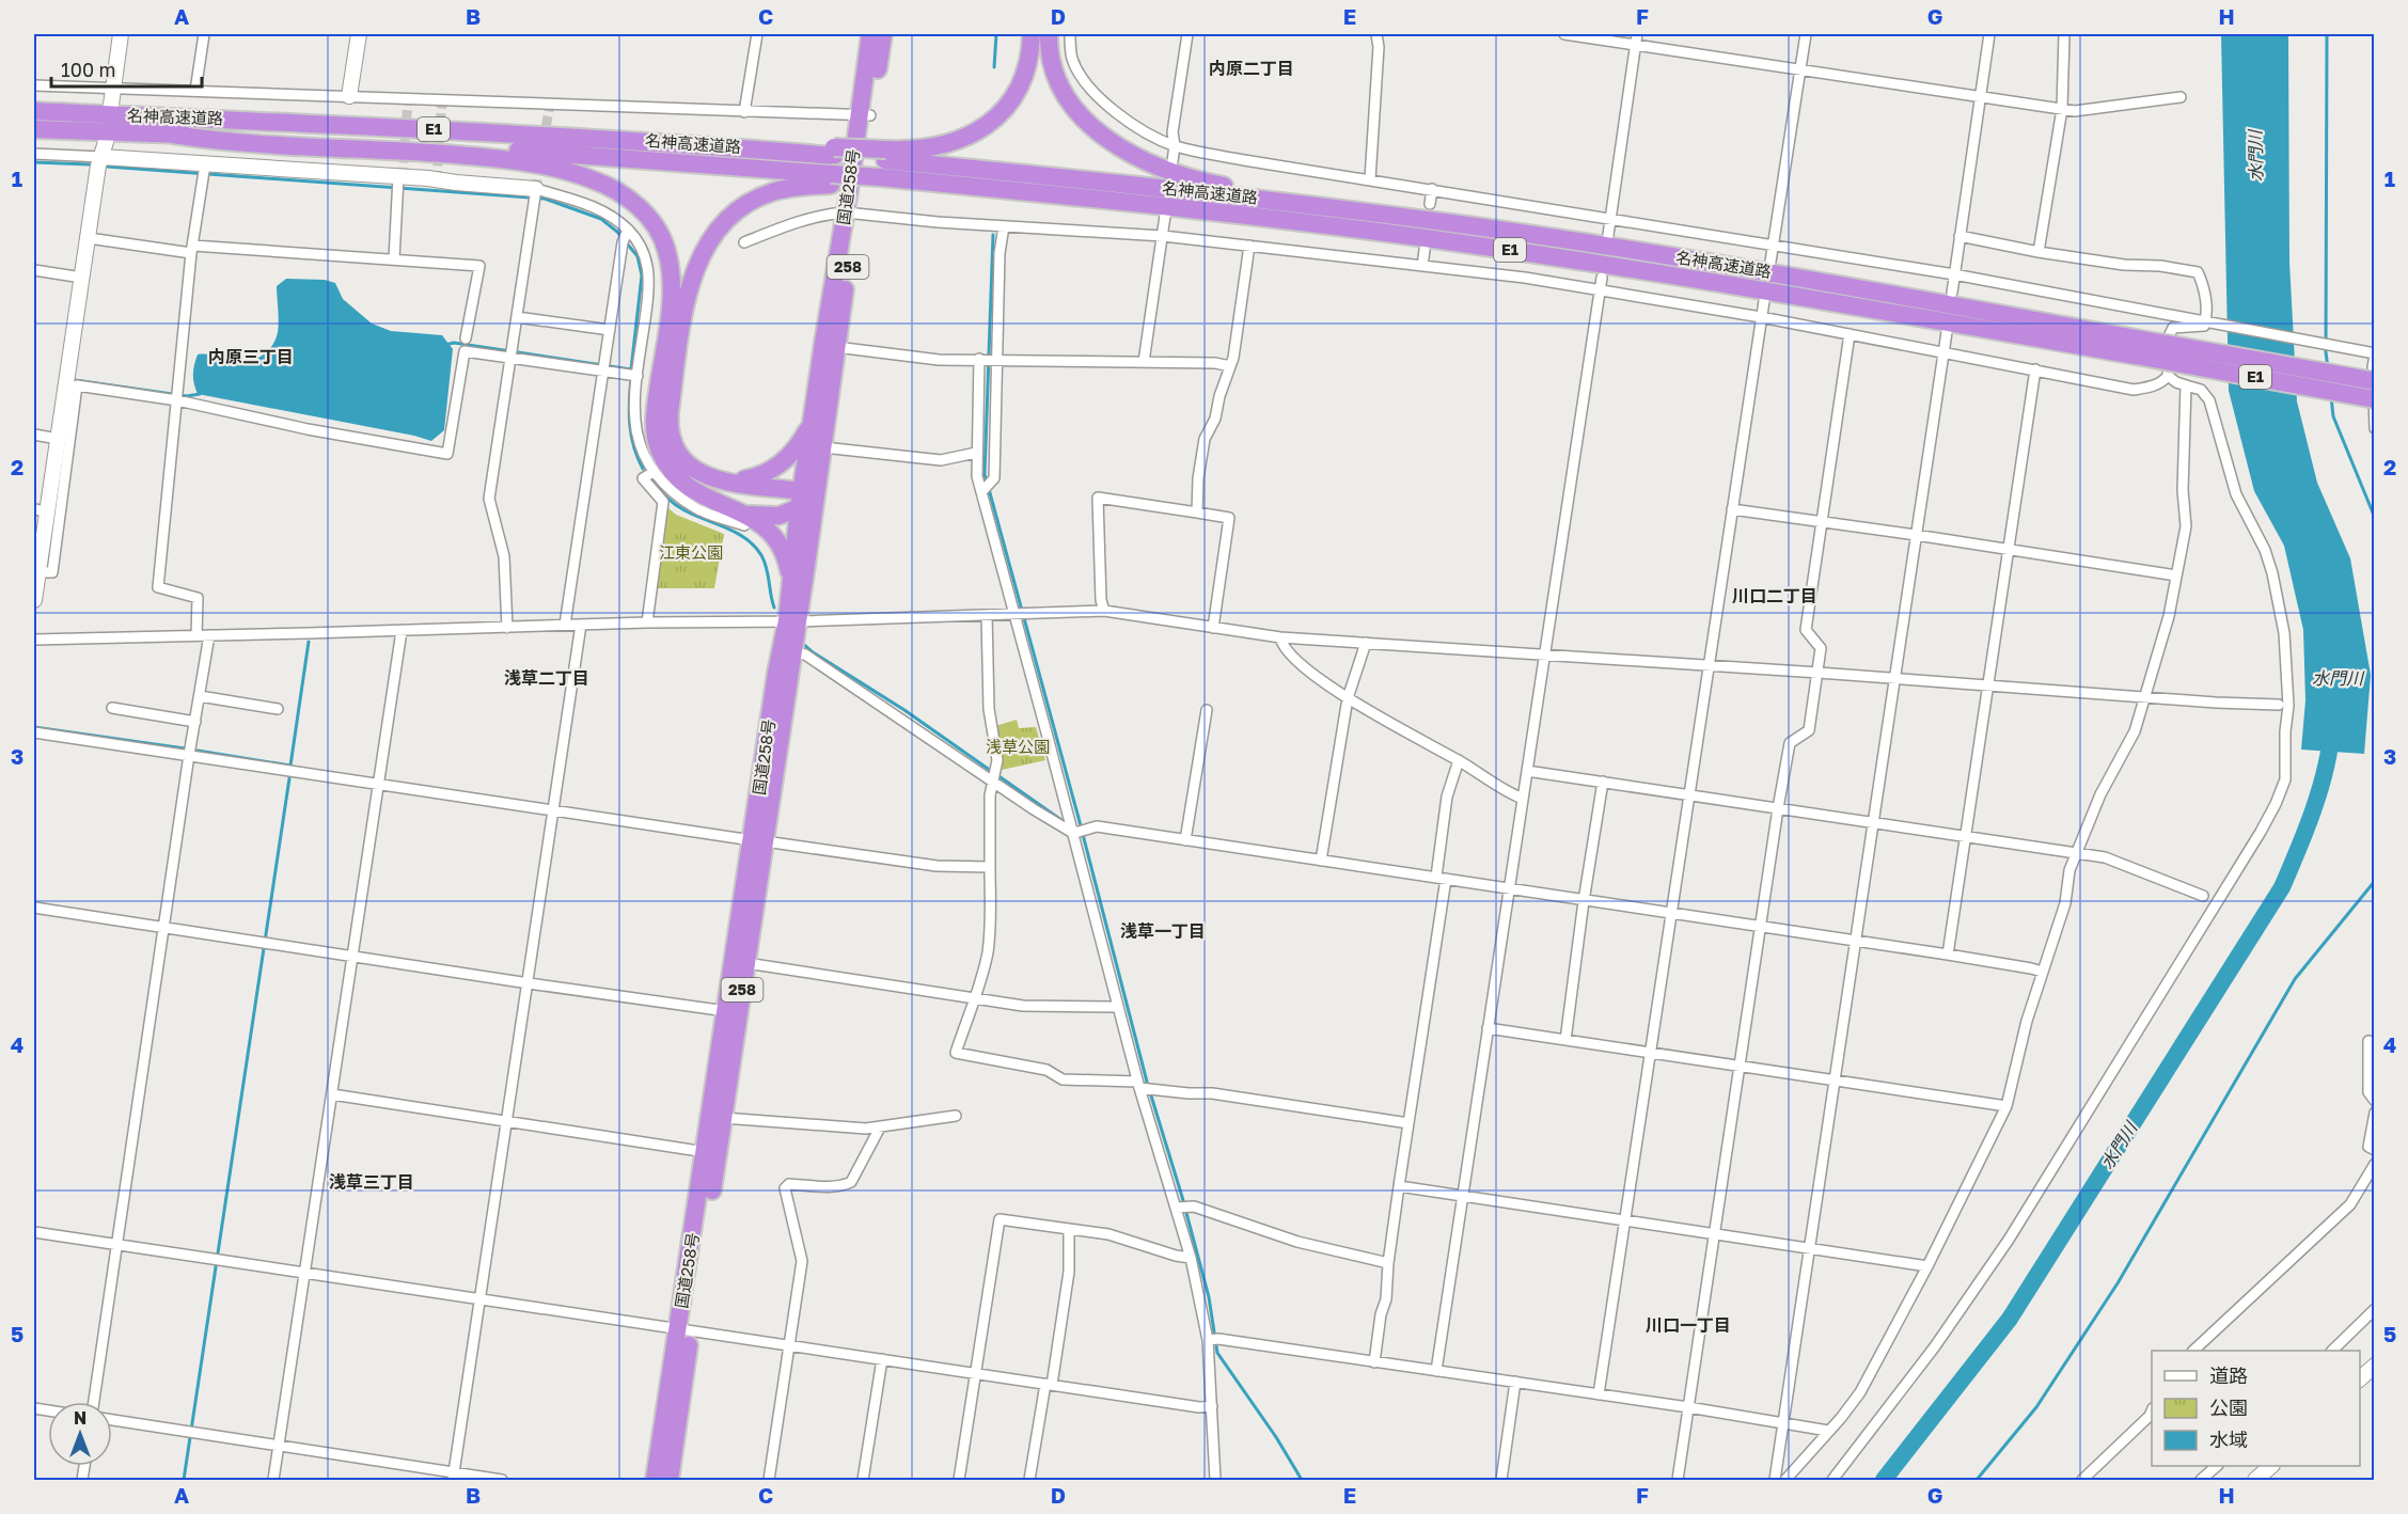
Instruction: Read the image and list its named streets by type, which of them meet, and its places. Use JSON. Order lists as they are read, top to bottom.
{
  "streets": {
    "highway": [
      "名神高速道路",
      "E1",
      "国道258号",
      "258"
    ]
  },
  "districts": [
    "内原二丁目",
    "内原三丁目",
    "川口二丁目",
    "浅草二丁目",
    "浅草一丁目",
    "浅草三丁目",
    "川口一丁目"
  ],
  "water": ["水門川"],
  "parks": ["江東公園", "浅草公園"],
  "legend": ["道路", "公園", "水域"],
  "scale_bar": "100 m",
  "north": "top",
  "grid": {
    "columns": [
      "A",
      "B",
      "C",
      "D",
      "E",
      "F",
      "G",
      "H"
    ],
    "rows": [
      "1",
      "2",
      "3",
      "4",
      "5"
    ]
  }
}
